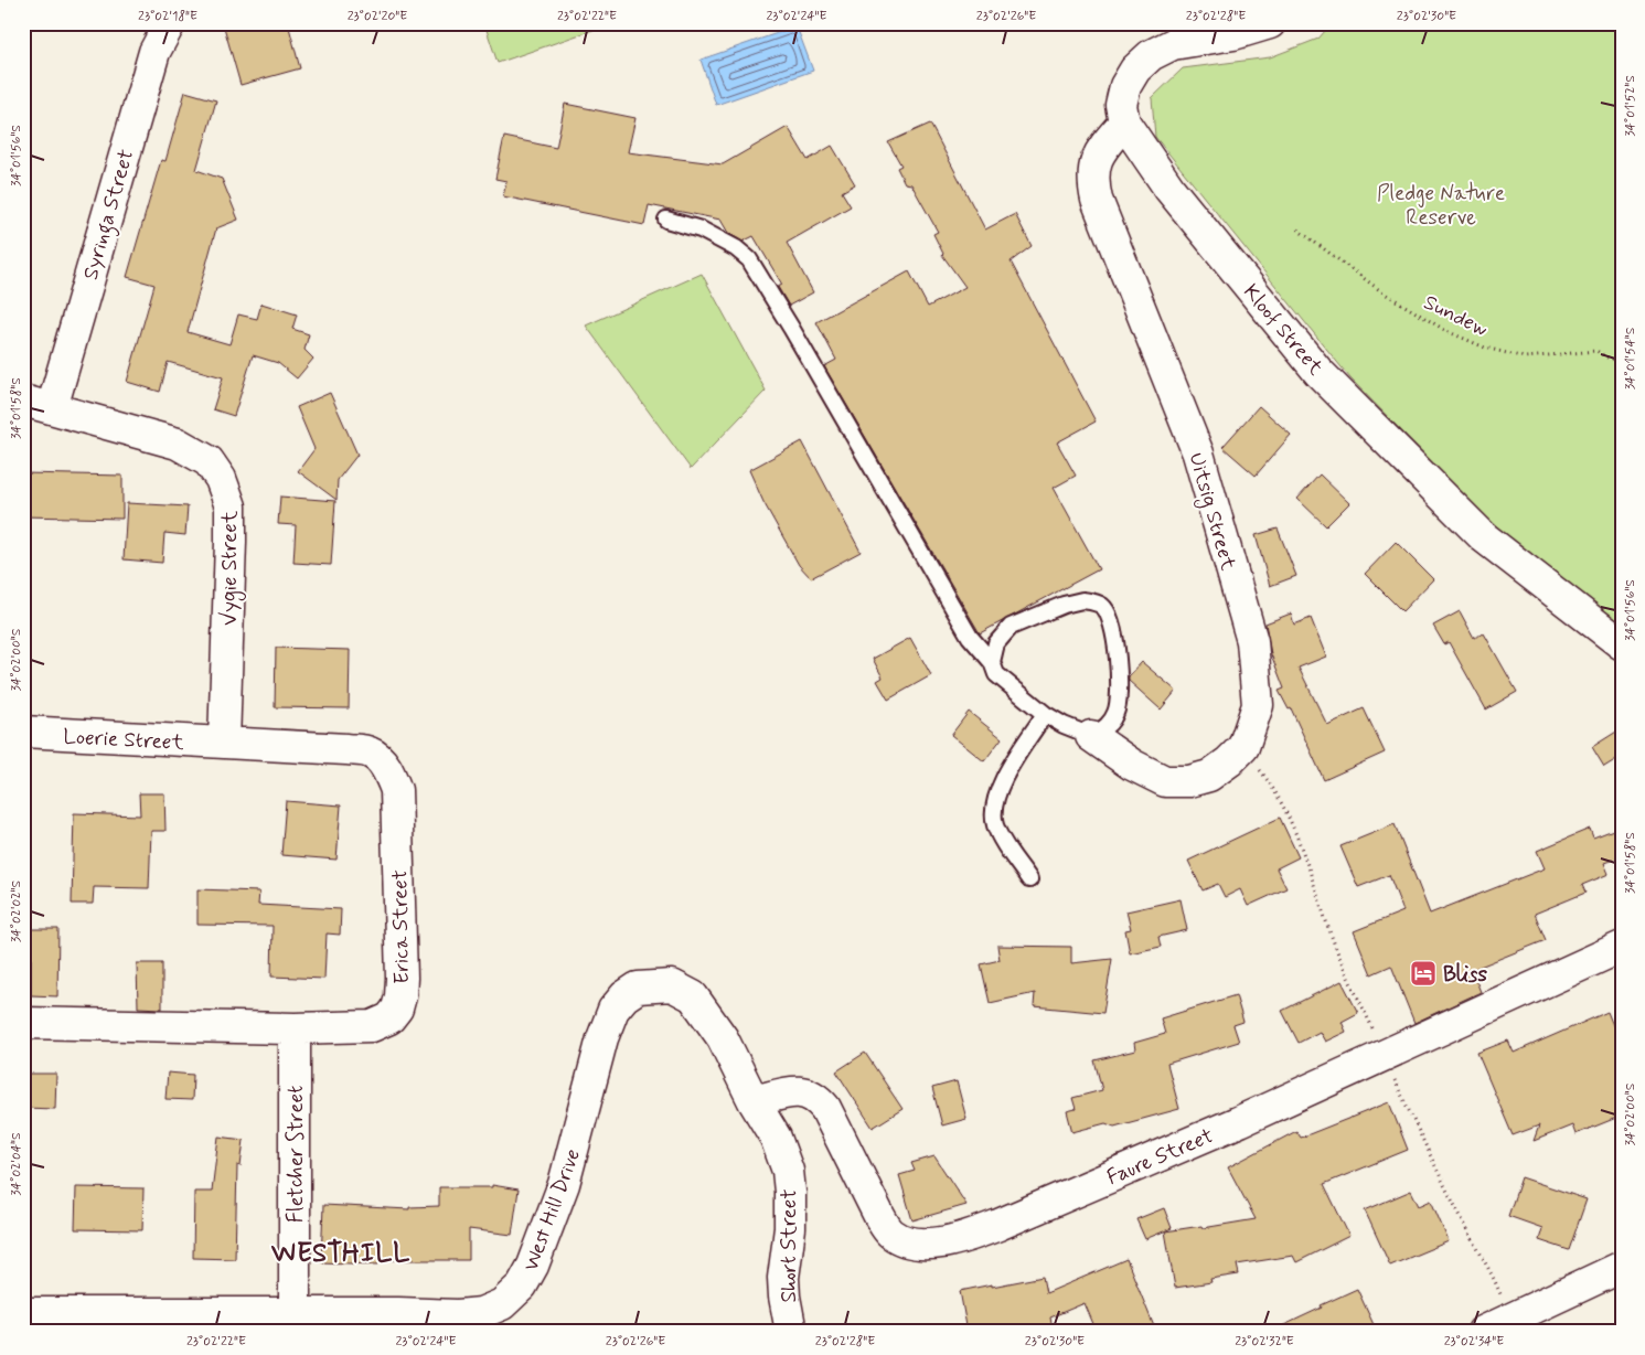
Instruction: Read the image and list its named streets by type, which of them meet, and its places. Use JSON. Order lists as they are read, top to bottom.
{
  "streets": {
    "street": [
      "Syringa Street",
      "Kloof Street",
      "Uitsig Street",
      "Vygie Street",
      "Loerie Street",
      "Erica Street",
      "Fletcher Street",
      "Faure Street",
      "West Hill Drive",
      "Short Street"
    ],
    "path": ["Sundew"]
  },
  "crossings": [
    ["Syringa Street", "Vygie Street"],
    ["Kloof Street", "Uitsig Street"],
    ["Vygie Street", "Loerie Street"],
    ["Vygie Street", "Erica Street"],
    ["Loerie Street", "Erica Street"],
    ["Erica Street", "Fletcher Street"],
    ["Fletcher Street", "West Hill Drive"],
    ["Faure Street", "West Hill Drive"],
    ["Faure Street", "Short Street"],
    ["West Hill Drive", "Short Street"]
  ],
  "districts": ["WESTHILL"],
  "parks": ["Pledge Nature Reserve"],
  "places": {
    "hotel": ["Bliss"]
  },
  "coordinates": [
    "23°02'18\"E",
    "23°02'20\"E",
    "23°02'22\"E",
    "23°02'24\"E",
    "23°02'26\"E",
    "23°02'28\"E",
    "23°02'30\"E",
    "34°01'52\"S",
    "34°01'56\"S",
    "34°01'54\"S",
    "34°01'58\"S",
    "34°02'00\"S",
    "34°02'02\"S",
    "34°02'04\"S",
    "23°02'32\"E",
    "23°02'34\"E"
  ]
}
